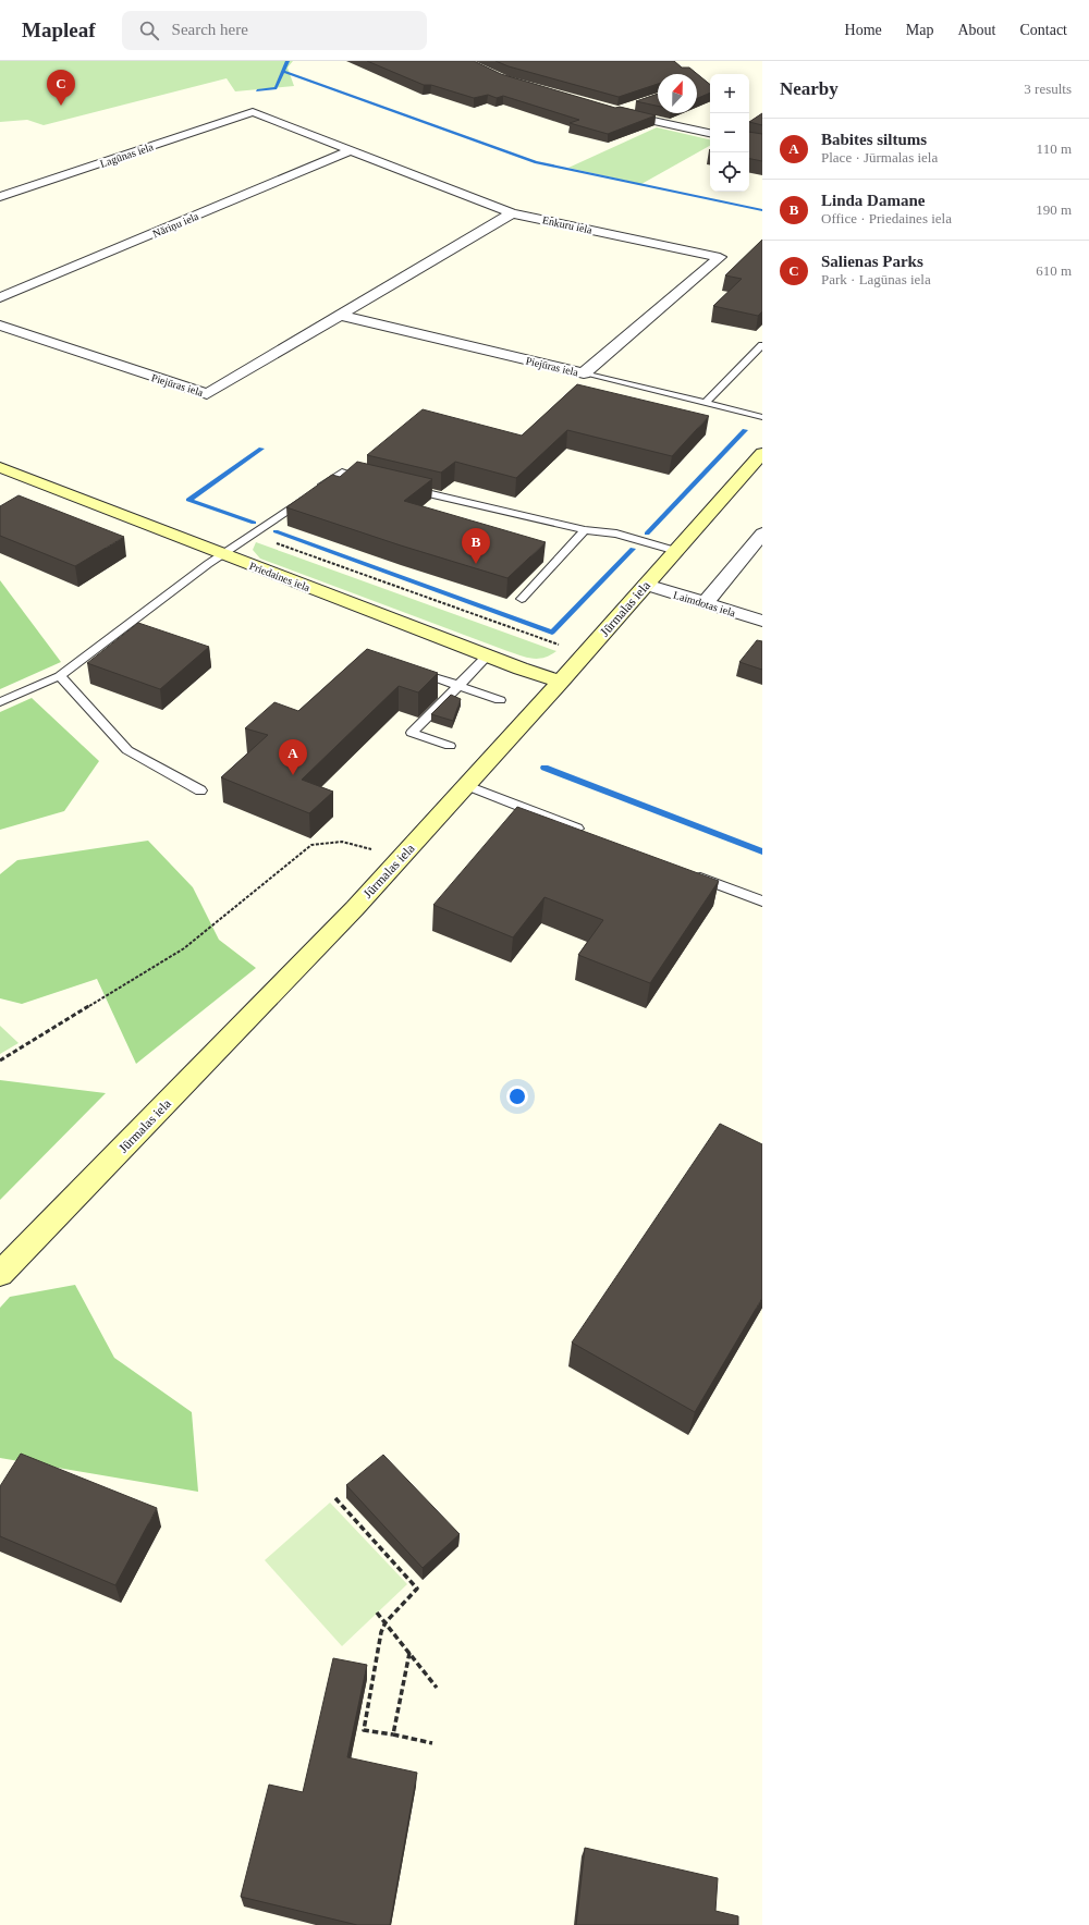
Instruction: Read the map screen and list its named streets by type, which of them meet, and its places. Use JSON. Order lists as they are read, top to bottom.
{
  "streets": {
    "main road": ["Priedaines iela", "Jūrmalas iela"],
    "street": [
      "Lagūnas iela",
      "Nāriņu iela",
      "Enkuru iela",
      "Piejūras iela",
      "Laimdotas iela"
    ]
  },
  "crossings": [
    ["Lagūnas iela", "Enkuru iela"],
    ["Nāriņu iela", "Enkuru iela"],
    ["Enkuru iela", "Piejūras iela"],
    ["Priedaines iela", "Jūrmalas iela"],
    ["Laimdotas iela", "Jūrmalas iela"]
  ],
  "north": "top",
  "page": {
    "header": "Mapleaf",
    "search": "Search here",
    "nav": [
      "Home",
      "Map",
      "About",
      "Contact"
    ],
    "heading": ["Nearby", "3 results"],
    "pins": ["C", "B", "A"],
    "map_buttons": ["+", "−"],
    "list": [
      {
        "mark": "A",
        "name": "Babites siltums",
        "note": "Place · Jūrmalas iela",
        "value": "110 m"
      },
      {
        "mark": "B",
        "name": "Linda Damane",
        "note": "Office · Priedaines iela",
        "value": "190 m"
      },
      {
        "mark": "C",
        "name": "Salienas Parks",
        "note": "Park · Lagūnas iela",
        "value": "610 m"
      }
    ]
  }
}
